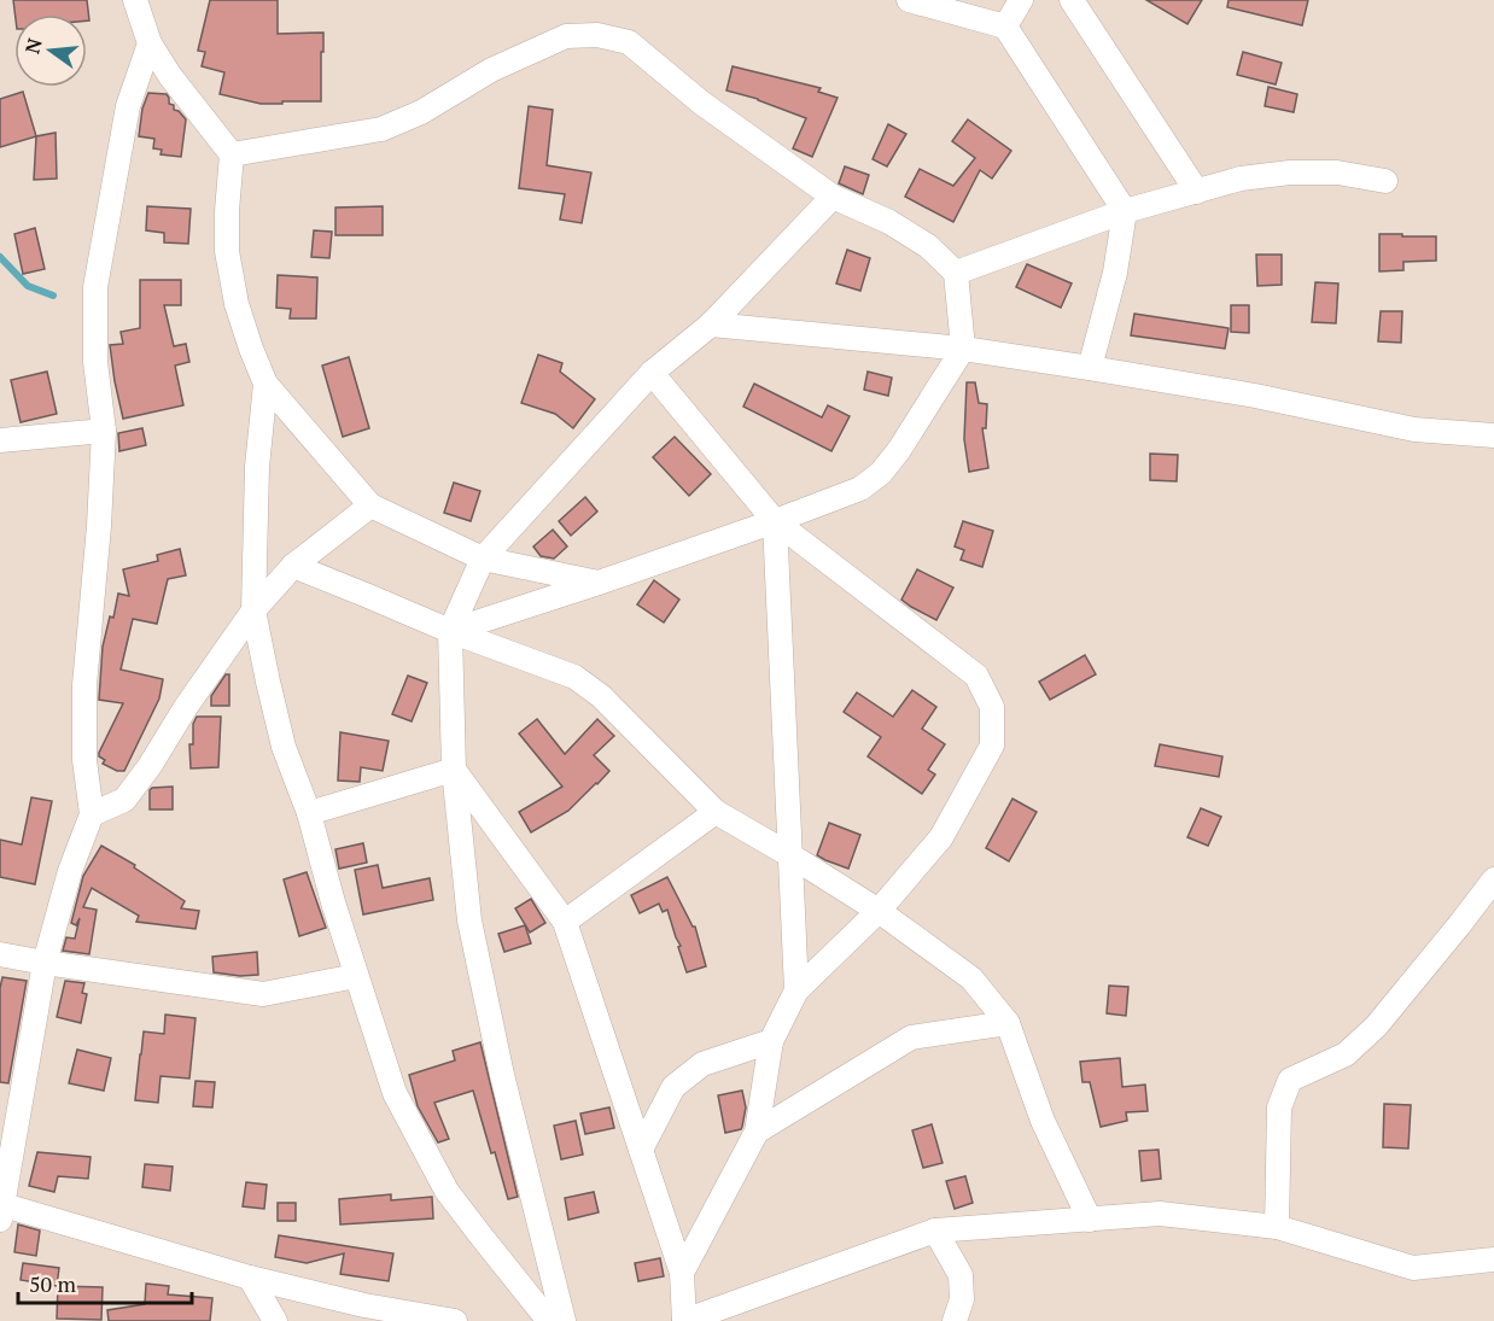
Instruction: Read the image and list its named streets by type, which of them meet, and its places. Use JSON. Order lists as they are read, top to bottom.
{
  "scale_bar": "50 m",
  "north": "left"
}
